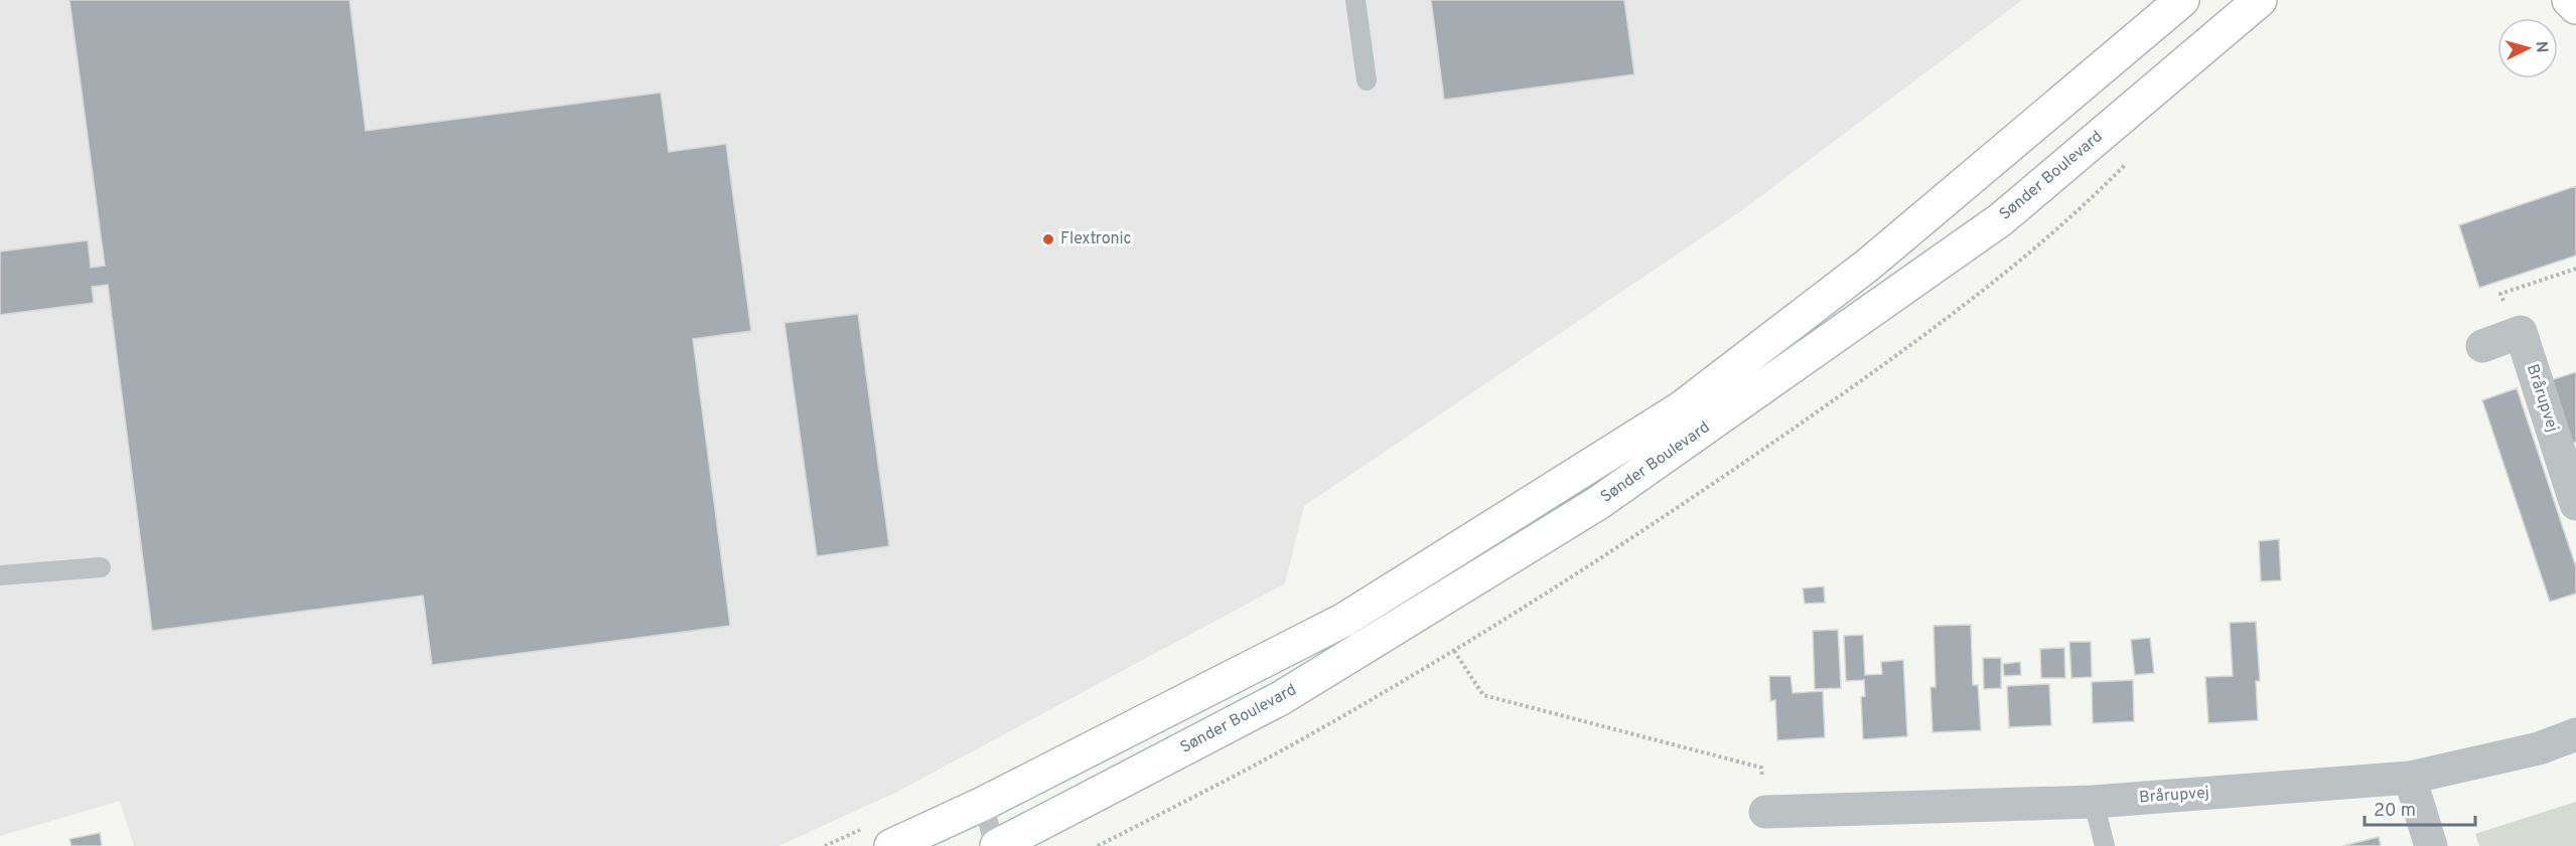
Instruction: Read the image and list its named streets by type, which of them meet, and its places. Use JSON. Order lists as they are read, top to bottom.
{
  "streets": {
    "main road": ["Sønder Boulevard"],
    "street": ["Brårupvej"]
  },
  "places": ["Flextronic"],
  "scale_bar": "20 m",
  "north": "right"
}
